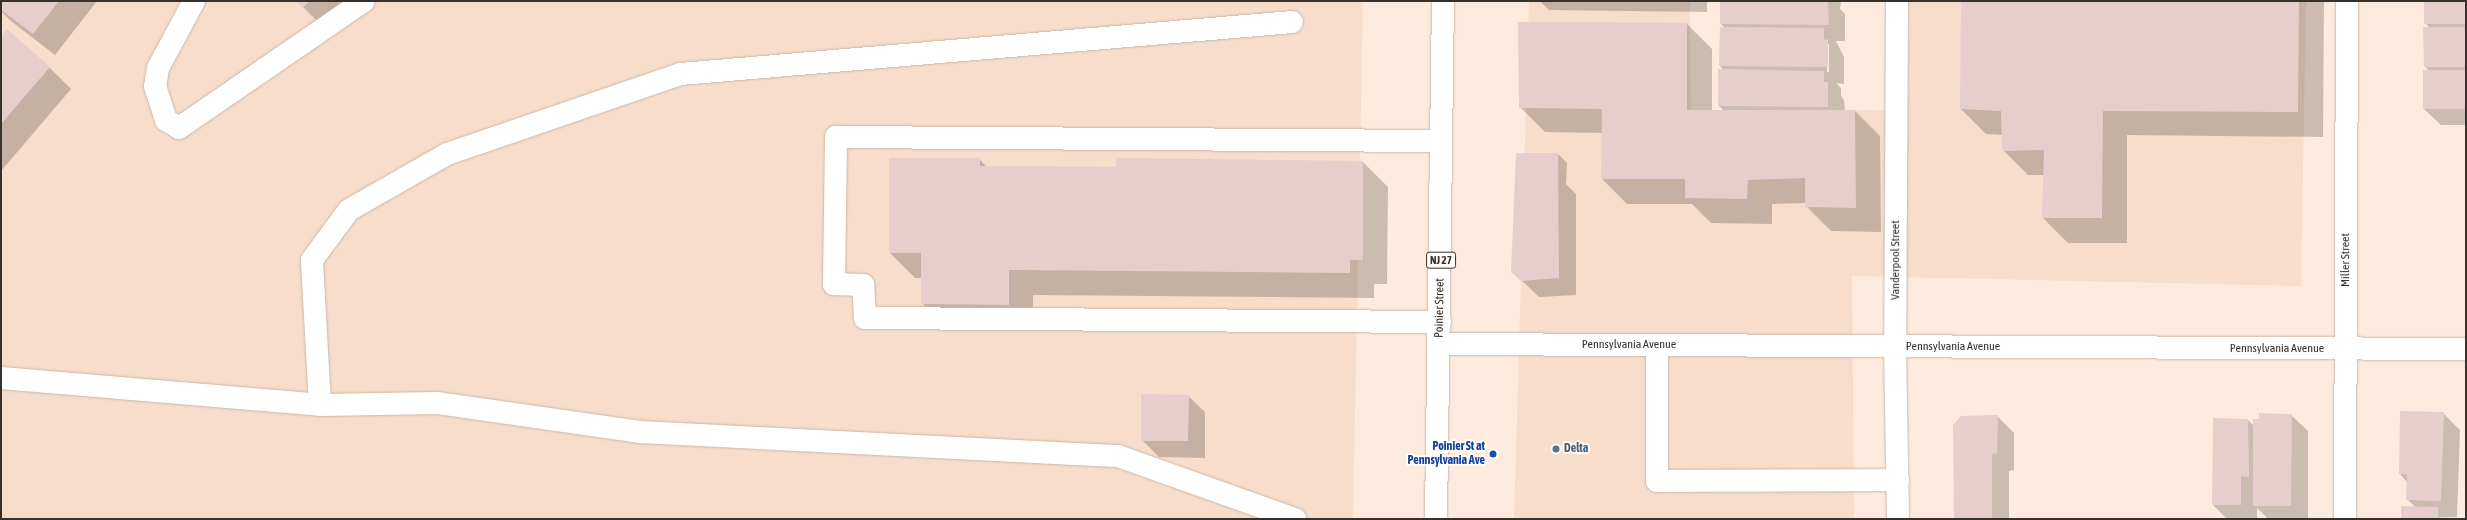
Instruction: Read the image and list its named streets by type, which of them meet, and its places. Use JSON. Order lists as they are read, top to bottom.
{
  "streets": {
    "street": [
      "NJ 27",
      "Vanderpool Street",
      "Miller Street",
      "Poinier Street",
      "Pennsylvania Avenue"
    ]
  },
  "crossings": [
    ["Vanderpool Street", "Pennsylvania Avenue"],
    ["Miller Street", "Pennsylvania Avenue"],
    ["Poinier Street", "Pennsylvania Avenue"]
  ],
  "places": ["Delta", "Poinier St at Pennsylvania Ave"]
}
